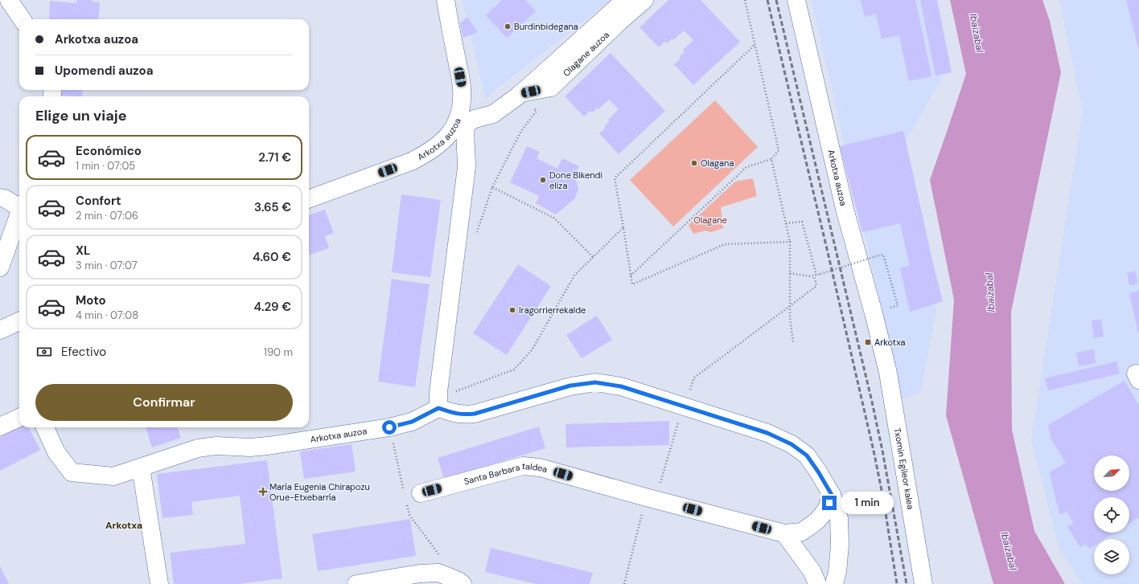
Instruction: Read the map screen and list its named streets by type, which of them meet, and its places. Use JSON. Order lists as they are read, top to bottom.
{
  "streets": {
    "street": [
      "Olagane auzoa",
      "Arkotxa auzoa",
      "Txomin Egileor kalea",
      "Santa Barbara taldea"
    ]
  },
  "crossings": [
    ["Olagane auzoa", "Arkotxa auzoa"],
    ["Arkotxa auzoa", "Txomin Egileor kalea"]
  ],
  "districts": ["Arkotxa"],
  "water": ["Ibaizabal"],
  "parks": ["Olagane"],
  "places": {
    "other": [
      "Burdinbidegana",
      "Olagana",
      "Done Bikendi eliza",
      "Iragorrierrekalde"
    ],
    "transit": ["Arkotxa"],
    "health": ["María Eugenia Chirapozu Orue-Etxebarría"]
  },
  "north": "top right",
  "page": {
    "banner": ["Arkotxa auzoa", "Upomendi auzoa"],
    "heading": "Elige un viaje",
    "list": [
      {
        "name": "Económico",
        "note": "1 min · 07:05",
        "value": "2.71 €"
      },
      {
        "name": "Confort",
        "note": "2 min · 07:06",
        "value": "3.65 €"
      },
      {
        "name": "XL",
        "note": "3 min · 07:07",
        "value": "4.60 €"
      },
      {
        "name": "Moto",
        "note": "4 min · 07:08",
        "value": "4.29 €"
      }
    ],
    "pay": ["Efectivo", "190 m"],
    "buttons": "Confirmar",
    "bubble": "1 min"
  }
}
